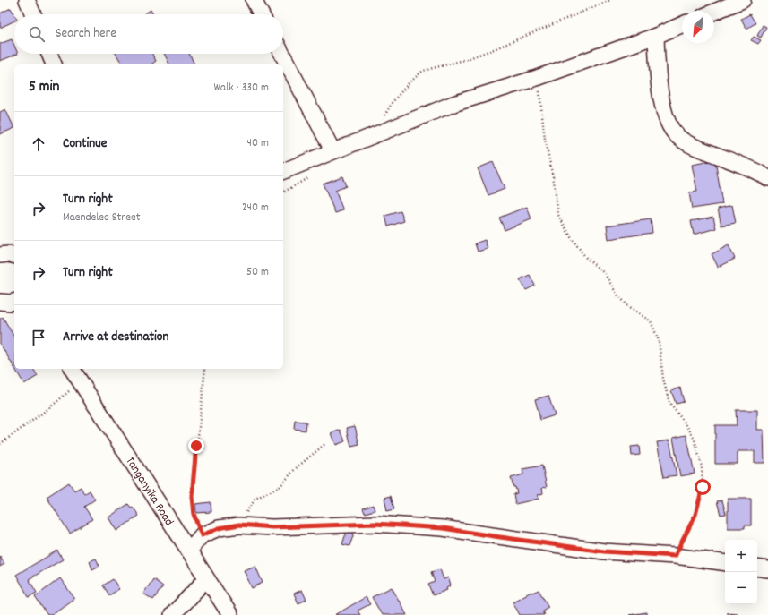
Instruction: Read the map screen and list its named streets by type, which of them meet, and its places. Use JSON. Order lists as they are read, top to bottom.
{
  "streets": {
    "street": ["Tanganyika Road"]
  },
  "north": "bottom left",
  "page": {
    "search": "Search here",
    "heading": ["5 min", "Walk · 330 m"],
    "list": [
      ["Continue", "40 m"],
      ["Turn right", "Maendeleo Street", "240 m"],
      ["Turn right", "50 m"],
      "Arrive at destination"
    ],
    "map_buttons": ["+", "−"]
  }
}
